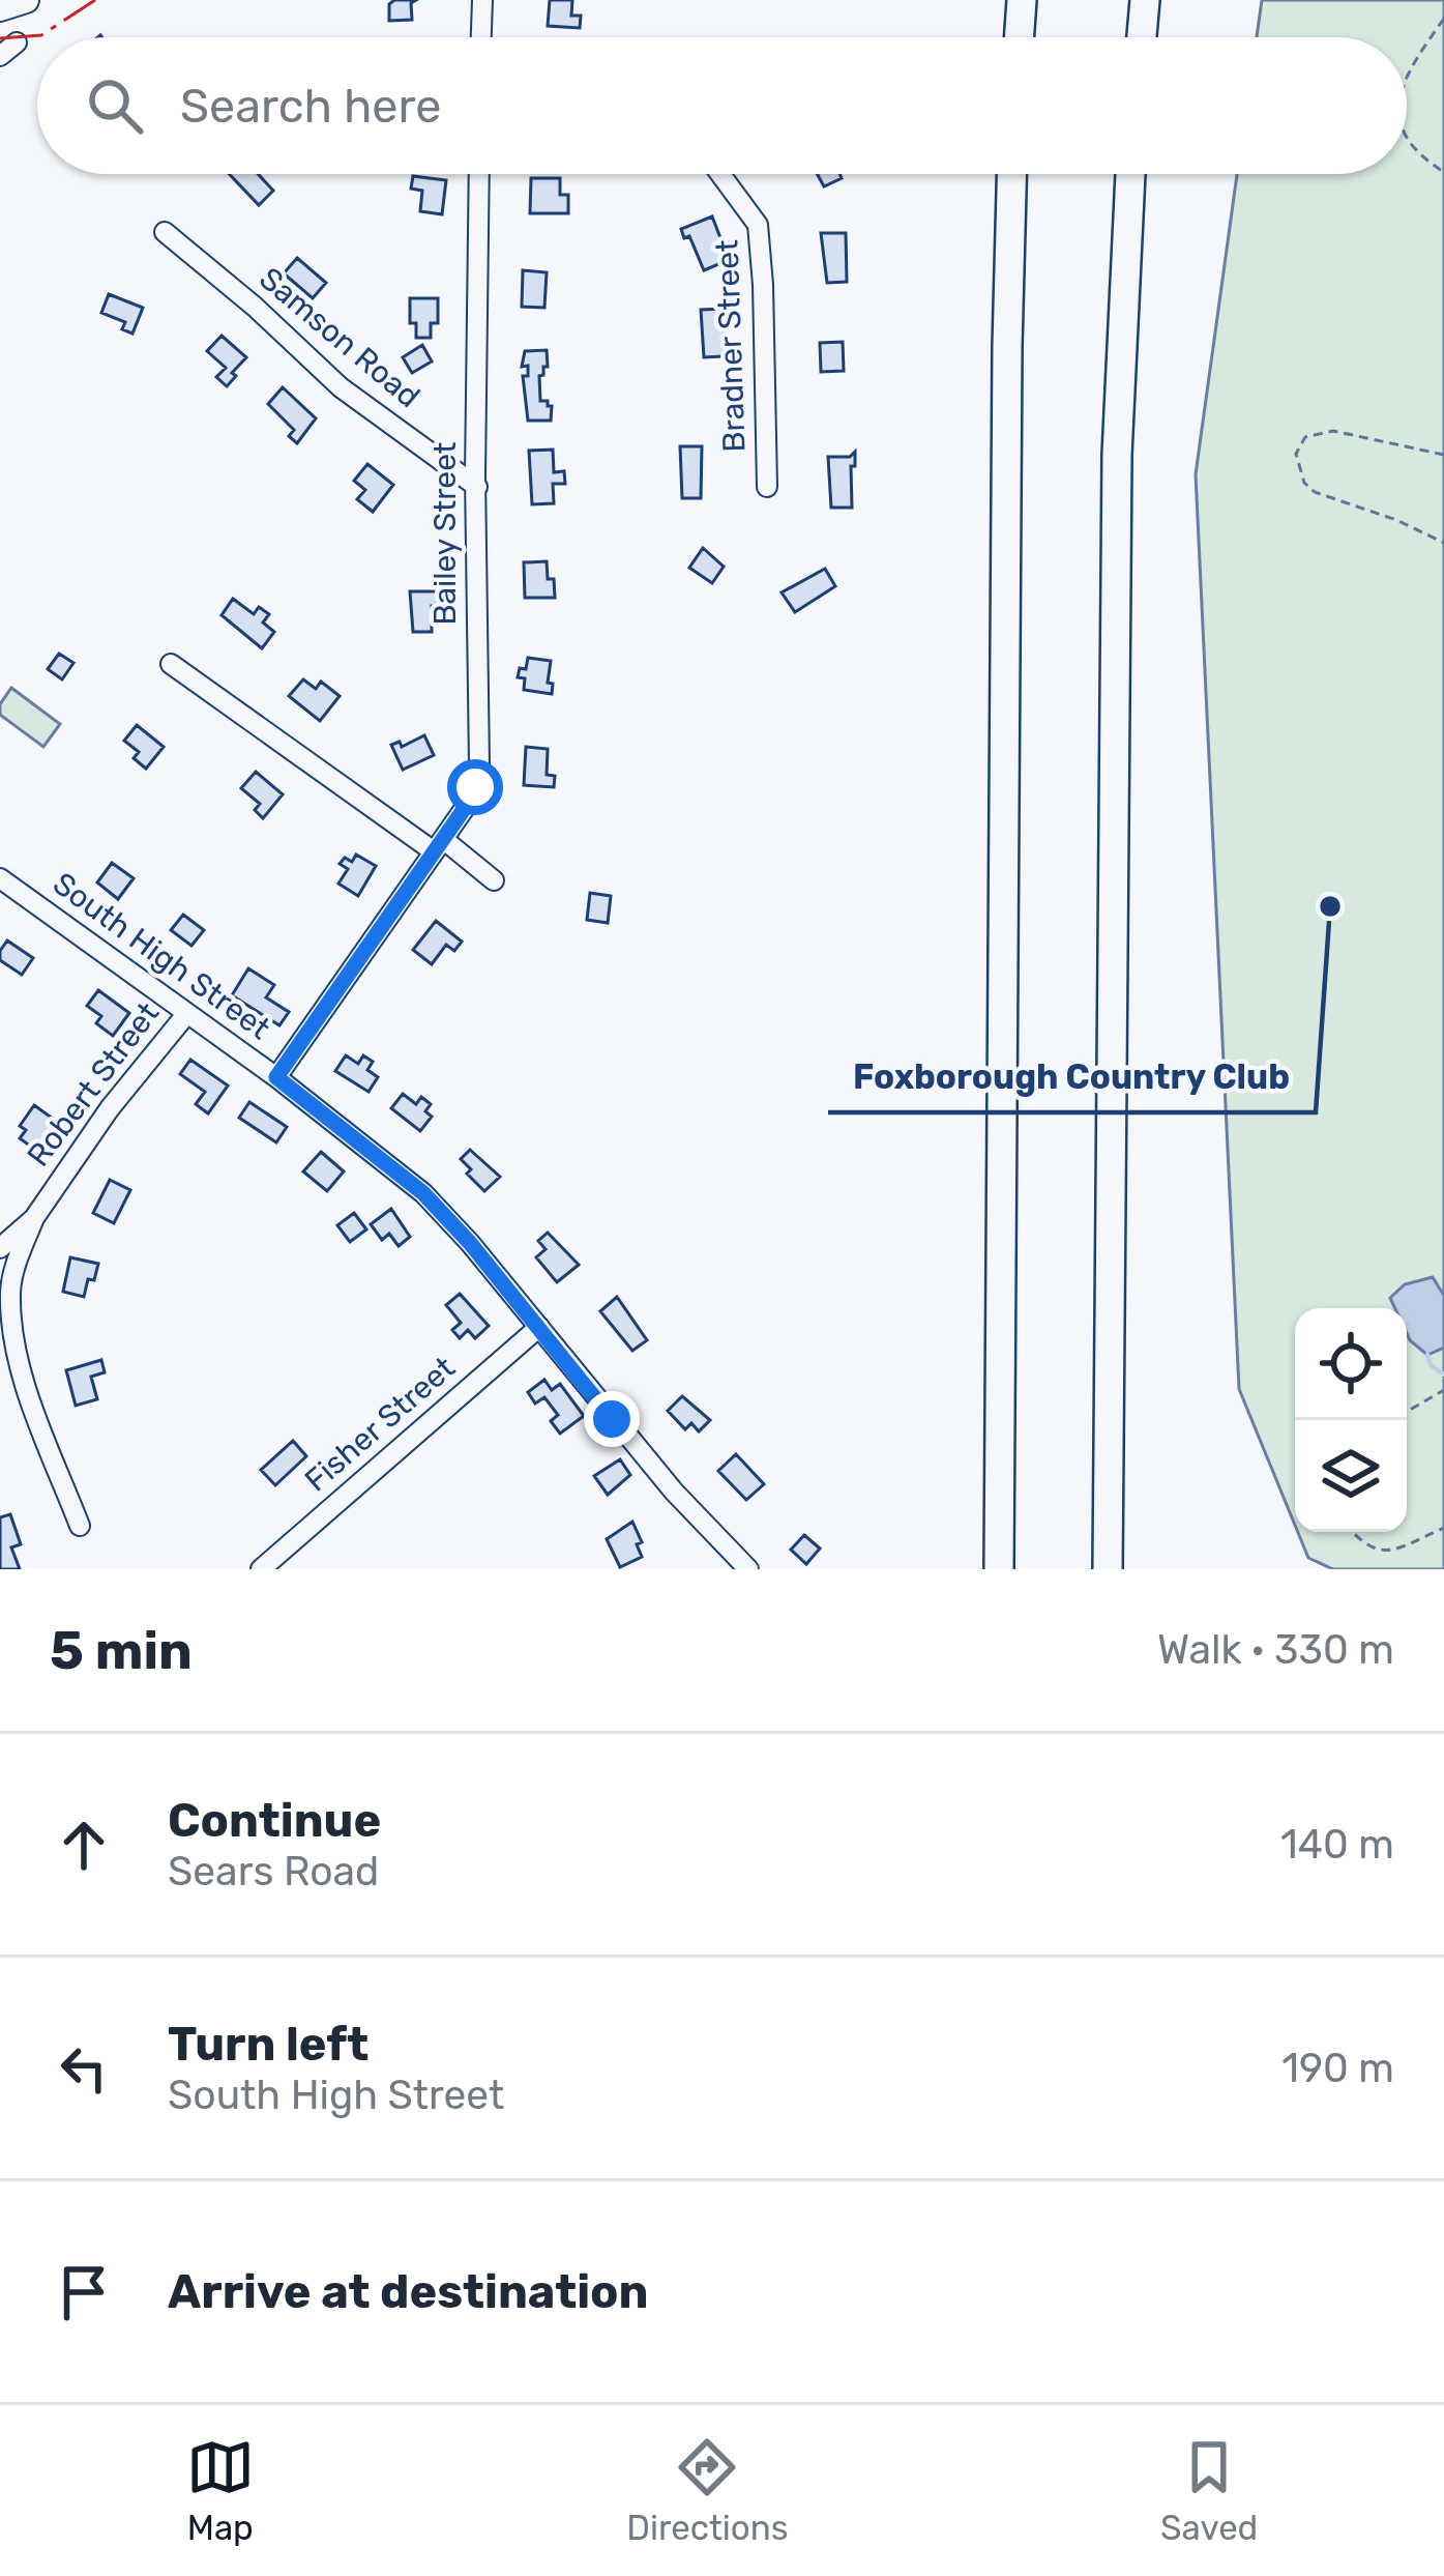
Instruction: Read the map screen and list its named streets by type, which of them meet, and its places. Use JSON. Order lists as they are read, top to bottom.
{
  "streets": {
    "street": [
      "Samson Road",
      "Bradner Street",
      "Bailey Street",
      "South High Street",
      "Robert Street",
      "Fisher Street"
    ]
  },
  "crossings": [
    ["Samson Road", "Bailey Street"],
    ["Bailey Street", "South High Street"],
    ["South High Street", "Robert Street"],
    ["South High Street", "Fisher Street"]
  ],
  "places": ["Foxborough Country Club"],
  "page": {
    "search": "Search here",
    "heading": ["5 min", "Walk · 330 m"],
    "list": [
      ["Continue", "Sears Road", "140 m"],
      ["Turn left", "South High Street", "190 m"],
      "Arrive at destination"
    ],
    "nav": ["Map", "Directions", "Saved"]
  }
}
